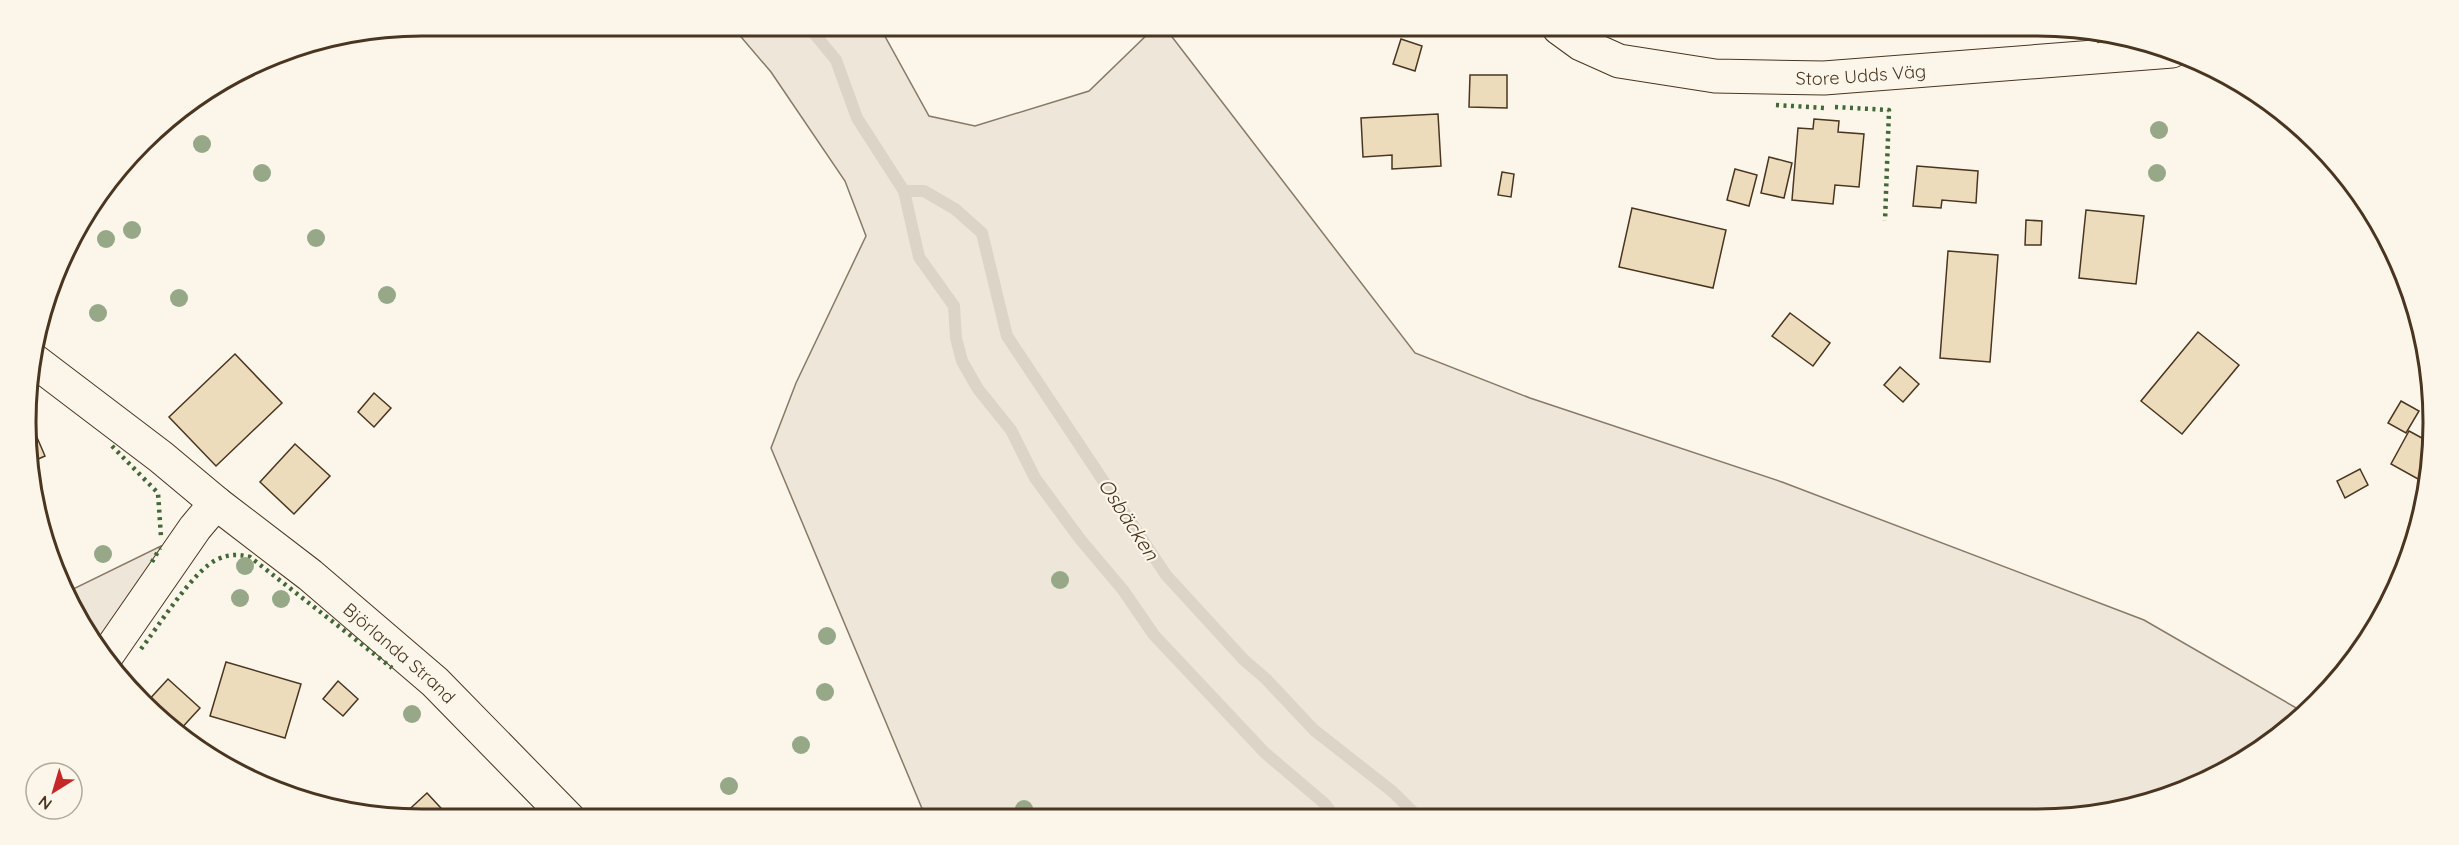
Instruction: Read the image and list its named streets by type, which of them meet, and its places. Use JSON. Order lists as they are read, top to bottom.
{
  "streets": {
    "street": ["Store Udds Väg", "Björlanda Strand"]
  },
  "water": ["Osbäcken"],
  "north": "bottom left"
}
